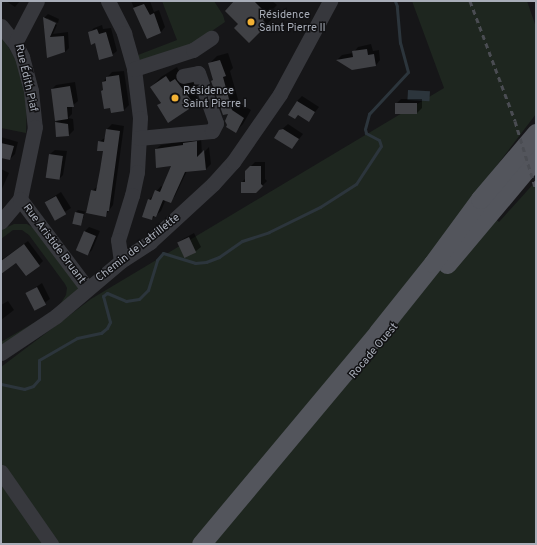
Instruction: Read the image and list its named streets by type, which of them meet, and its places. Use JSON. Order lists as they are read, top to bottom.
{
  "streets": {
    "main road": ["Rocade Ouest"],
    "street": ["Rue Édith Piaf", "Rue Aristide Bruant", "Chemin de Latrillette"]
  },
  "crossings": [
    ["Rue Édith Piaf", "Rue Aristide Bruant"],
    ["Rue Aristide Bruant", "Chemin de Latrillette"]
  ],
  "places": ["Résidence Saint Pierre II", "Résidence Saint Pierre I"]
}
